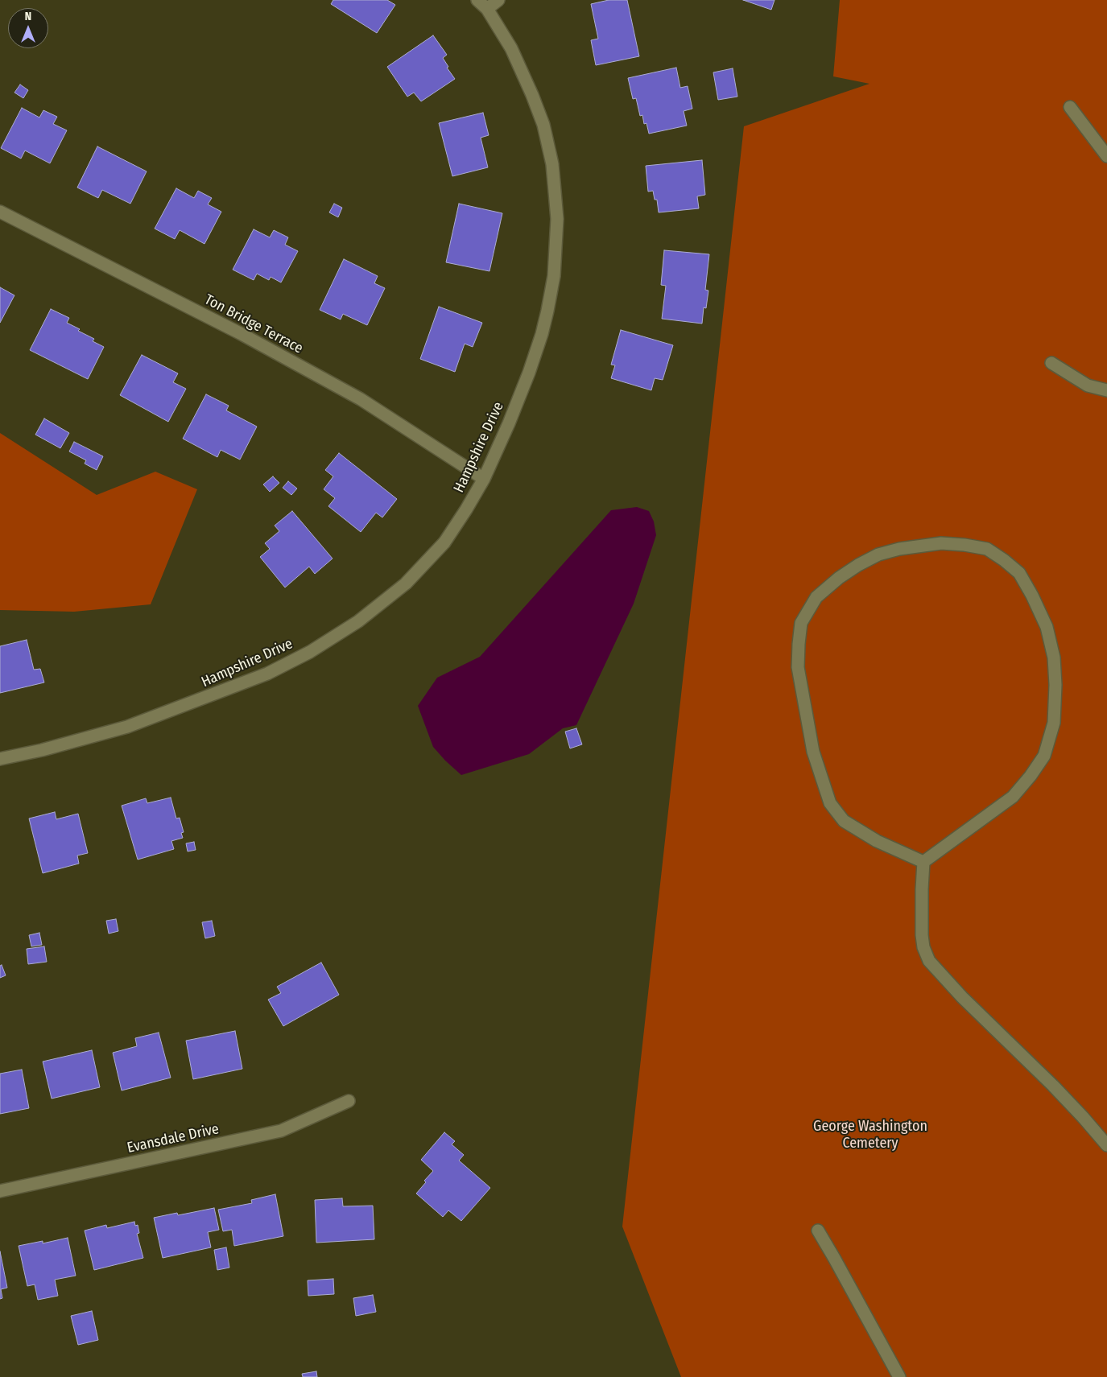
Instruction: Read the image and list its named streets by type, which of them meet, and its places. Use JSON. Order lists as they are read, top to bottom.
{
  "streets": {
    "street": ["Ton Bridge Terrace", "Hampshire Drive", "Evansdale Drive"]
  },
  "crossings": [
    ["Ton Bridge Terrace", "Hampshire Drive"]
  ],
  "parks": ["George Washington Cemetery"],
  "north": "top"
}
